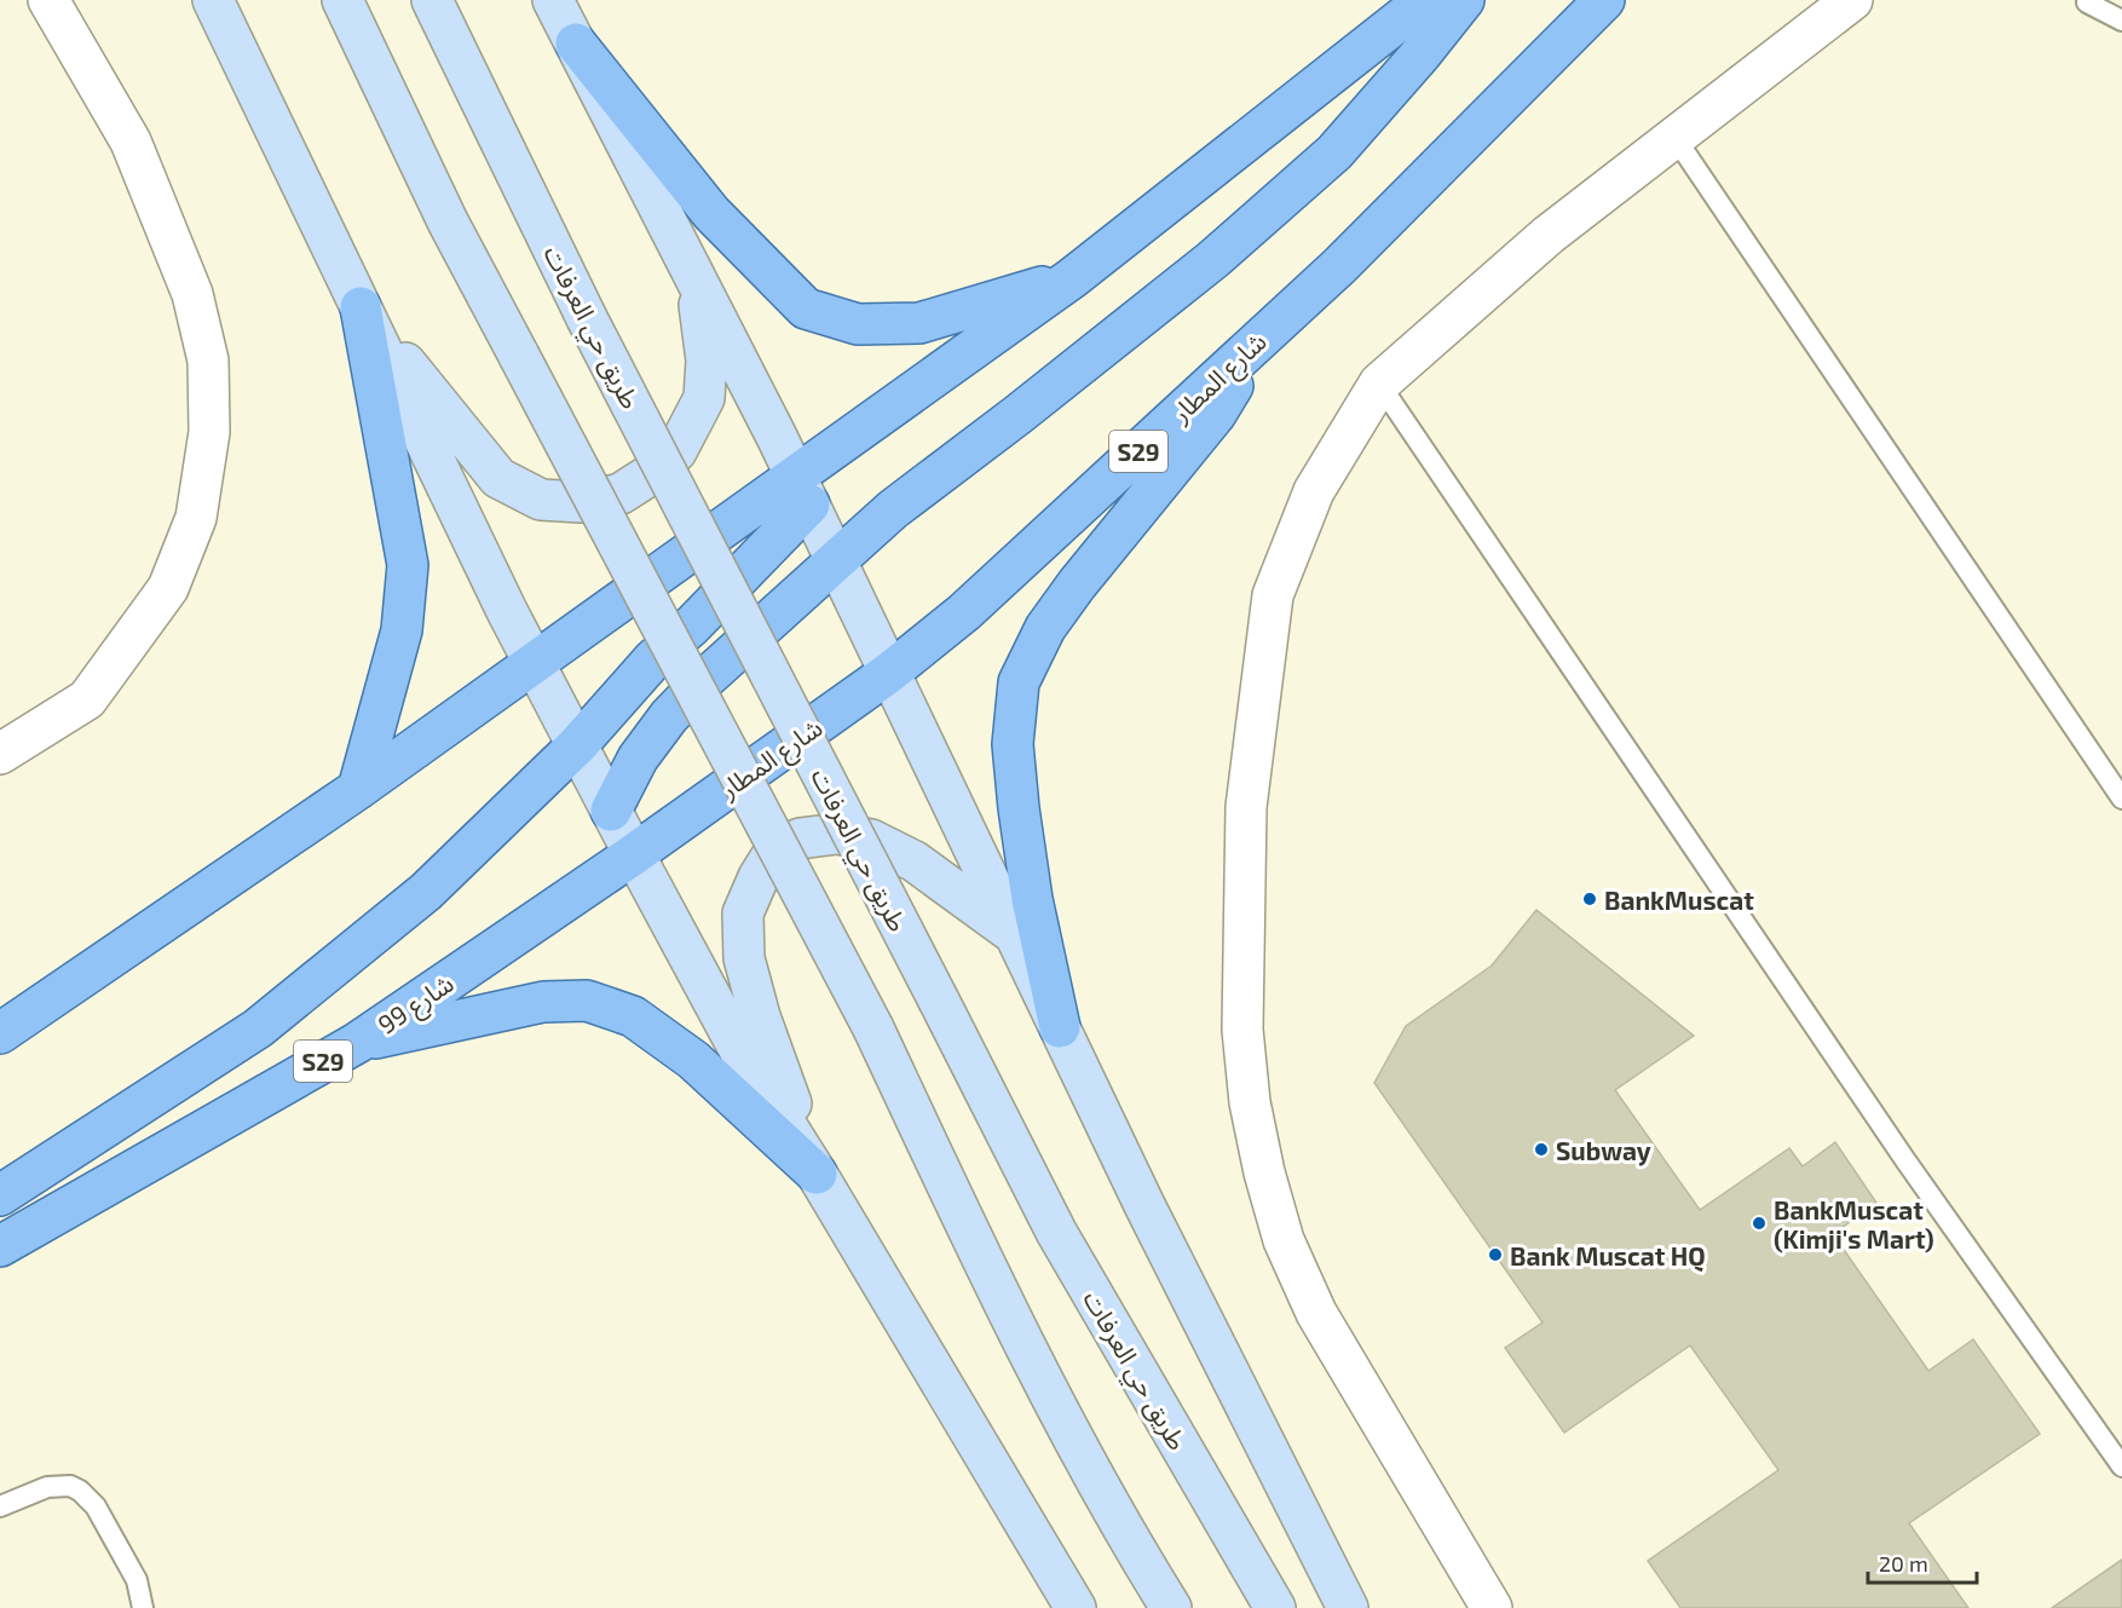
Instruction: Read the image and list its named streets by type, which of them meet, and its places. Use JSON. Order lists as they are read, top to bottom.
{
  "streets": {
    "main road": [
      "طريق حي العرفات",
      "شارع المطار",
      "S29",
      "99 شارع"
    ]
  },
  "crossings": [
    ["شارع المطار", "99 شارع"]
  ],
  "places": [
    "BankMuscat",
    "Subway",
    "BankMuscat (Kimji's Mart)",
    "Bank Muscat HQ"
  ],
  "scale_bar": "20 m"
}
